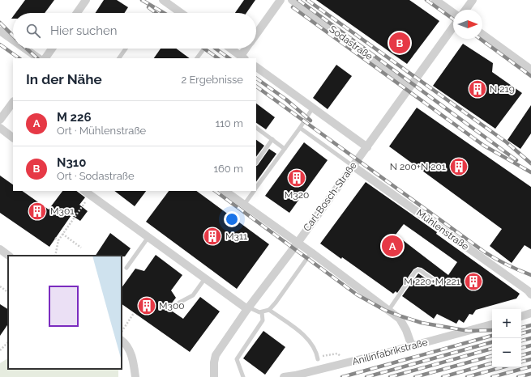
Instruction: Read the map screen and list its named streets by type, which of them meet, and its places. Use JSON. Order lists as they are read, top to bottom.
{
  "streets": {
    "street": [
      "Sodastraße",
      "Carl-Bosch-Straße",
      "Mühlenstraße",
      "Anilinfabrikstraße"
    ]
  },
  "crossings": [
    ["Sodastraße", "Carl-Bosch-Straße"],
    ["Carl-Bosch-Straße", "Mühlenstraße"]
  ],
  "places": {
    "building": [
      "N 219",
      "N 200+N 201",
      "M320",
      "M301",
      "M311",
      "M 220+M 221",
      "M300"
    ]
  },
  "north": "right",
  "page": {
    "search": "Hier suchen",
    "pins": ["B", "A"],
    "heading": ["In der Nähe", "2 Ergebnisse"],
    "list": [
      {
        "mark": "A",
        "name": "M 226",
        "note": "Ort · Mühlenstraße",
        "value": "110 m"
      },
      {
        "mark": "B",
        "name": "N310",
        "note": "Ort · Sodastraße",
        "value": "160 m"
      }
    ],
    "map_buttons": ["+", "−"]
  }
}
